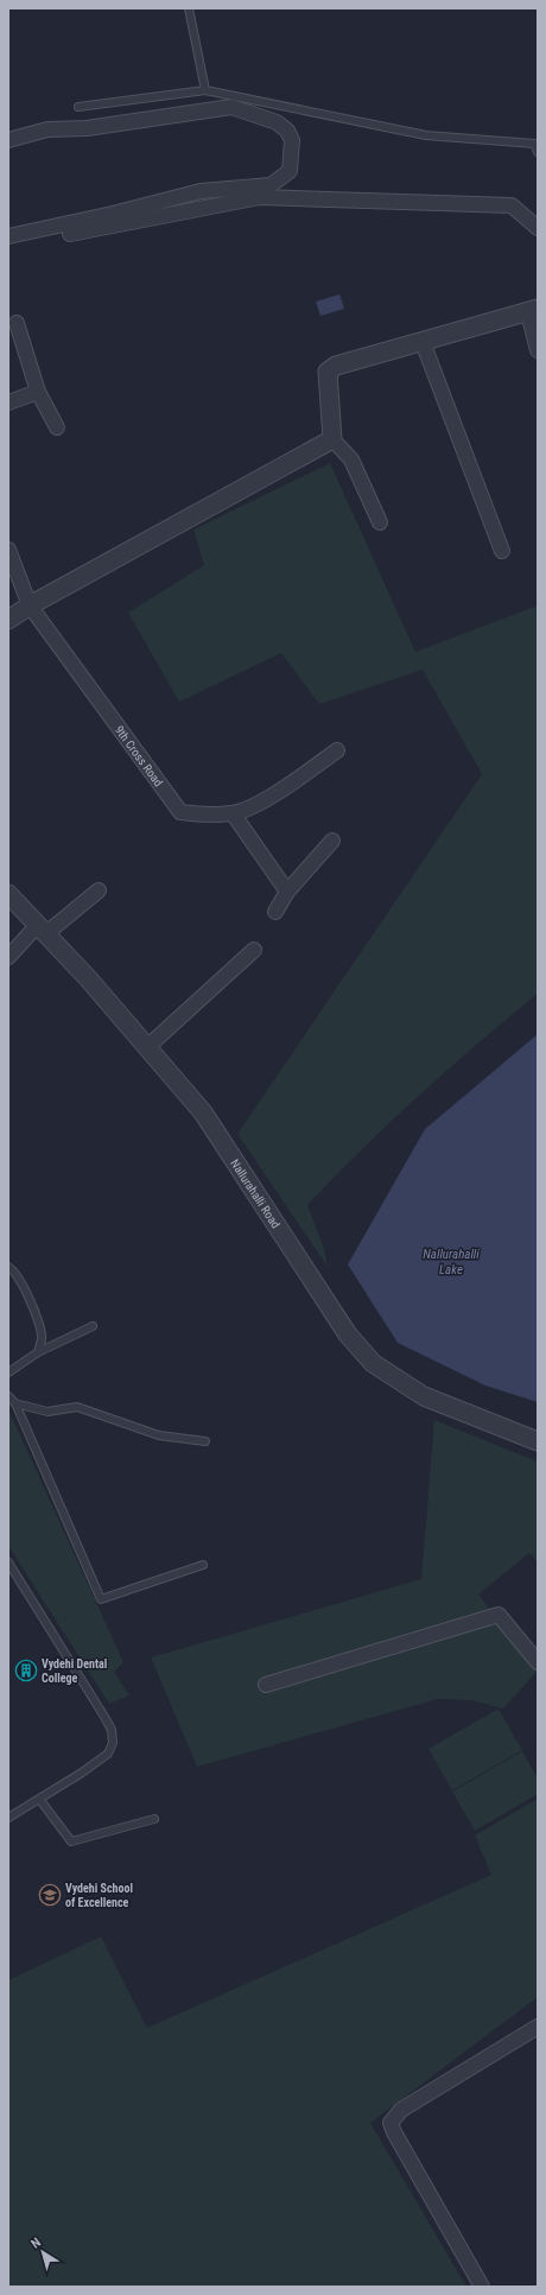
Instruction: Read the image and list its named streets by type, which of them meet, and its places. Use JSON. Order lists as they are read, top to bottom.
{
  "streets": {
    "street": ["9th Cross Road", "Nallurahalli Road"]
  },
  "water": ["Nallurahalli Lake"],
  "places": {
    "building": ["Vydehi Dental College"],
    "school or university": ["Vydehi School of Excellence"]
  },
  "north": "top left"
}
